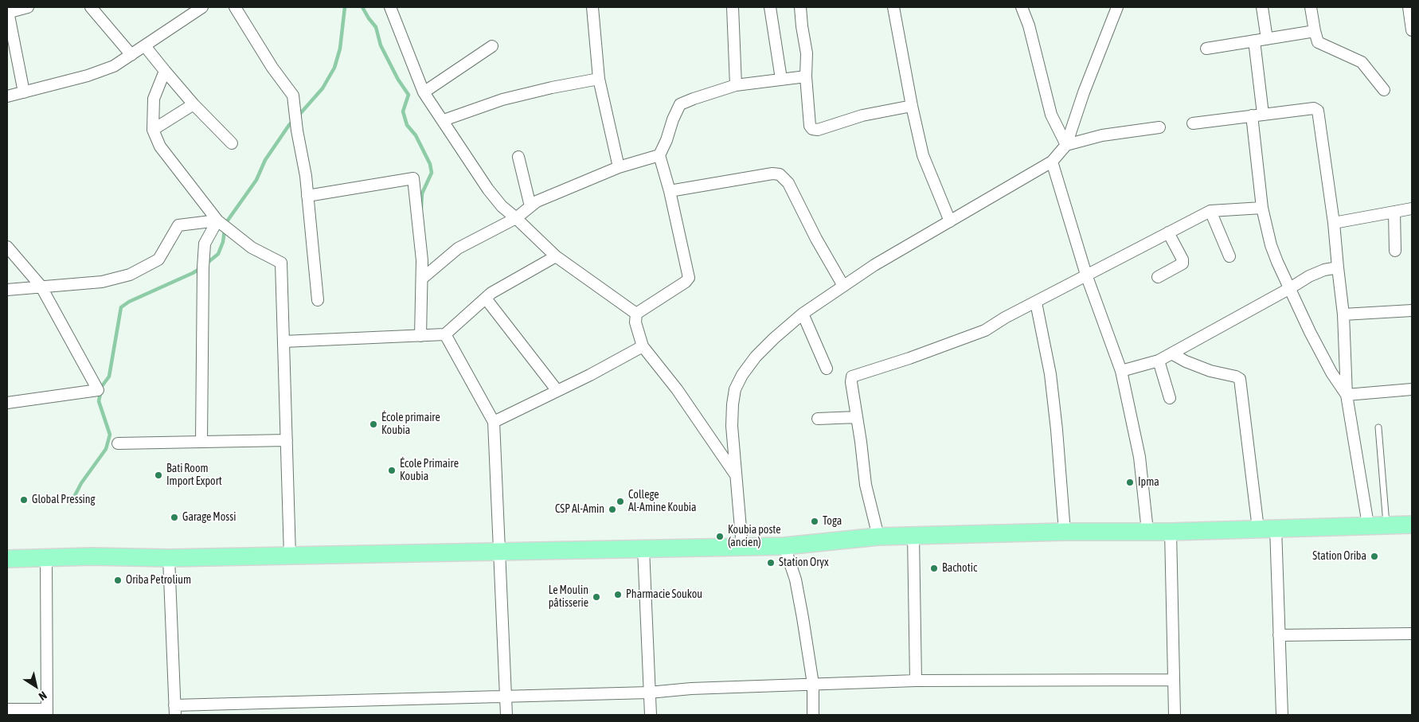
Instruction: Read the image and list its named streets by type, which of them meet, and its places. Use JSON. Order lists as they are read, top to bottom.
{
  "places": [
    "École primaire Koubia",
    "École Primaire Koubia",
    "Bati Room Import Export",
    "Ipma",
    "Global Pressing",
    "College Al-Amine Koubia",
    "CSP Al-Amin",
    "Garage Mossi",
    "Toga",
    "Koubia poste (ancien)",
    "Station Oriba",
    "Station Oryx",
    "Bachotic",
    "Oriba Petrolium",
    "Pharmacie Soukou",
    "Le Moulin pâtisserie"
  ],
  "north": "bottom right"
}
